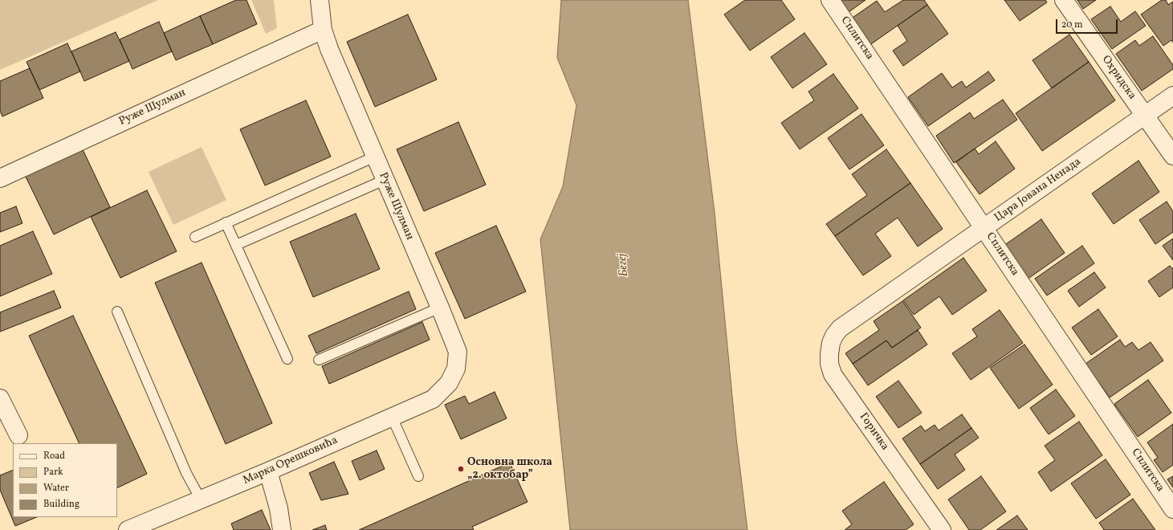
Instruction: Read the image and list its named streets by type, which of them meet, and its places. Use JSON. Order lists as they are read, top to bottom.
{
  "streets": {
    "street": [
      "Сплитска",
      "Охридска",
      "Руже Шулман",
      "Цара Јована Ненада",
      "Горичка",
      "Марка Орешковића"
    ]
  },
  "crossings": [
    ["Сплитска", "Цара Јована Ненада"],
    ["Охридска", "Цара Јована Ненада"],
    ["Руже Шулман", "Марка Орешковића"],
    ["Цара Јована Ненада", "Горичка"]
  ],
  "water": ["Бегеј"],
  "places": ["Основна школа „2. октобар”"],
  "legend": [
    "Road",
    "Park",
    "Water",
    "Building"
  ],
  "scale_bar": "20 m"
}
